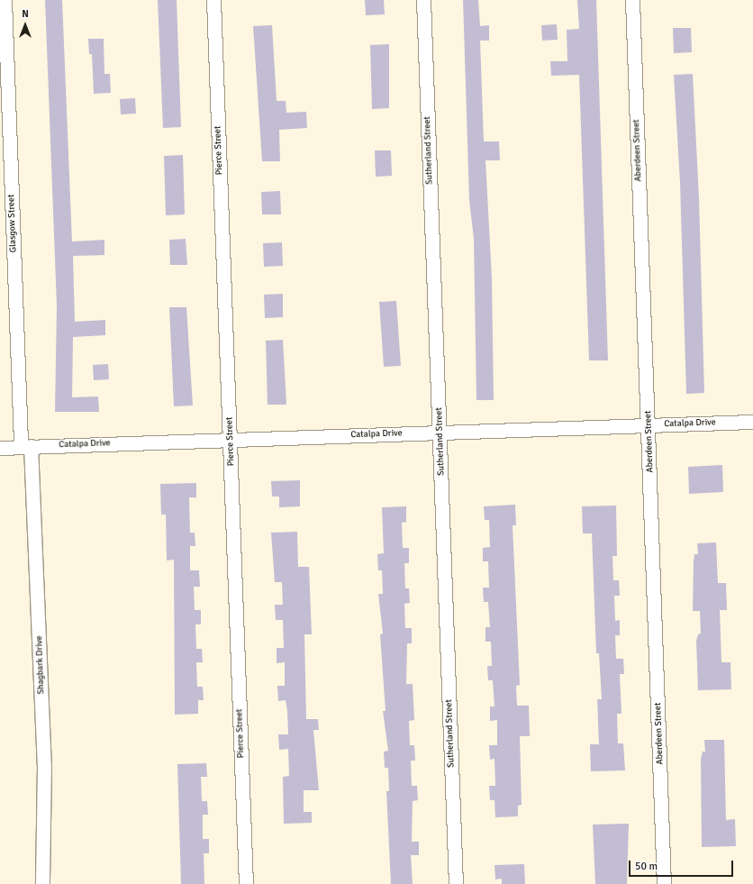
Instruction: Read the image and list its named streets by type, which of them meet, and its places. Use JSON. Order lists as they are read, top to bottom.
{
  "streets": {
    "street": [
      "Pierce Street",
      "Sutherland Street",
      "Aberdeen Street",
      "Glasgow Street",
      "Catalpa Drive",
      "Shagbark Drive"
    ]
  },
  "crossings": [
    ["Pierce Street", "Catalpa Drive"],
    ["Sutherland Street", "Catalpa Drive"],
    ["Aberdeen Street", "Catalpa Drive"],
    ["Glasgow Street", "Catalpa Drive"],
    ["Glasgow Street", "Shagbark Drive"],
    ["Catalpa Drive", "Shagbark Drive"]
  ],
  "scale_bar": "50 m",
  "north": "top"
}
